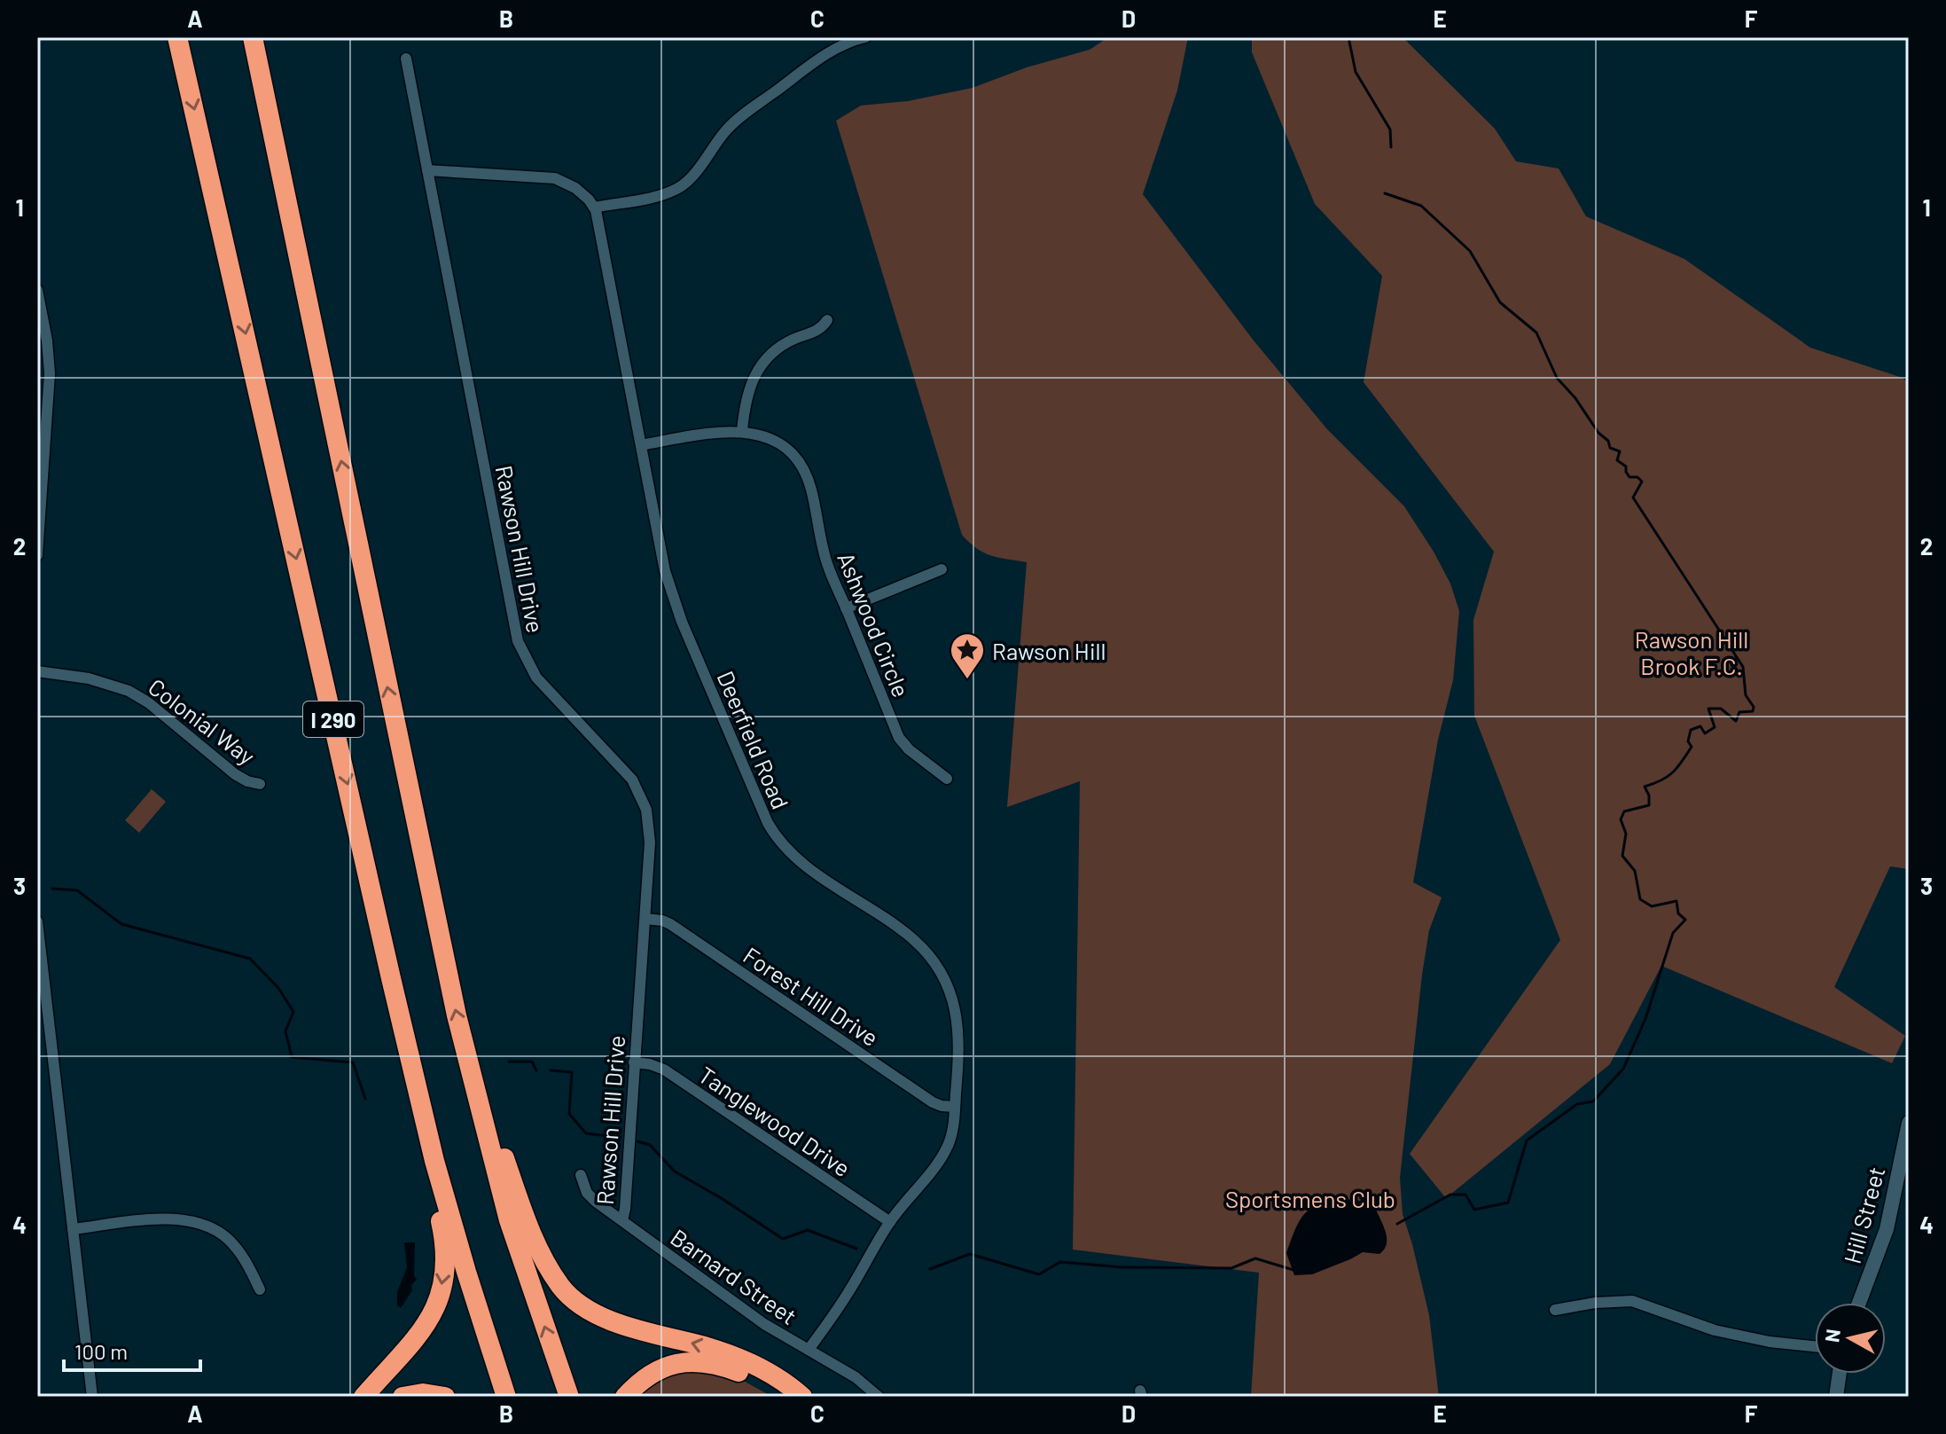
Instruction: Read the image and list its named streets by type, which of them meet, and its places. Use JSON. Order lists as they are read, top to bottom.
{
  "streets": {
    "highway": ["I 290"],
    "street": [
      "Rawson Hill Drive",
      "Ashwood Circle",
      "Colonial Way",
      "Deerfield Road",
      "Forest Hill Drive",
      "Tanglewood Drive",
      "Hill Street",
      "Barnard Street"
    ]
  },
  "crossings": [
    ["Rawson Hill Drive", "Forest Hill Drive"],
    ["Rawson Hill Drive", "Tanglewood Drive"],
    ["Rawson Hill Drive", "Barnard Street"],
    ["Ashwood Circle", "Deerfield Road"],
    ["Deerfield Road", "Forest Hill Drive"],
    ["Deerfield Road", "Tanglewood Drive"],
    ["Deerfield Road", "Barnard Street"]
  ],
  "parks": ["Rawson Hill Brook F.C.", "Sportsmens Club"],
  "places": {
    "place": ["Rawson Hill"]
  },
  "scale_bar": "100 m",
  "north": "left",
  "grid": {
    "columns": [
      "A",
      "B",
      "C",
      "D",
      "E",
      "F"
    ],
    "rows": [
      "1",
      "2",
      "3",
      "4"
    ]
  }
}
